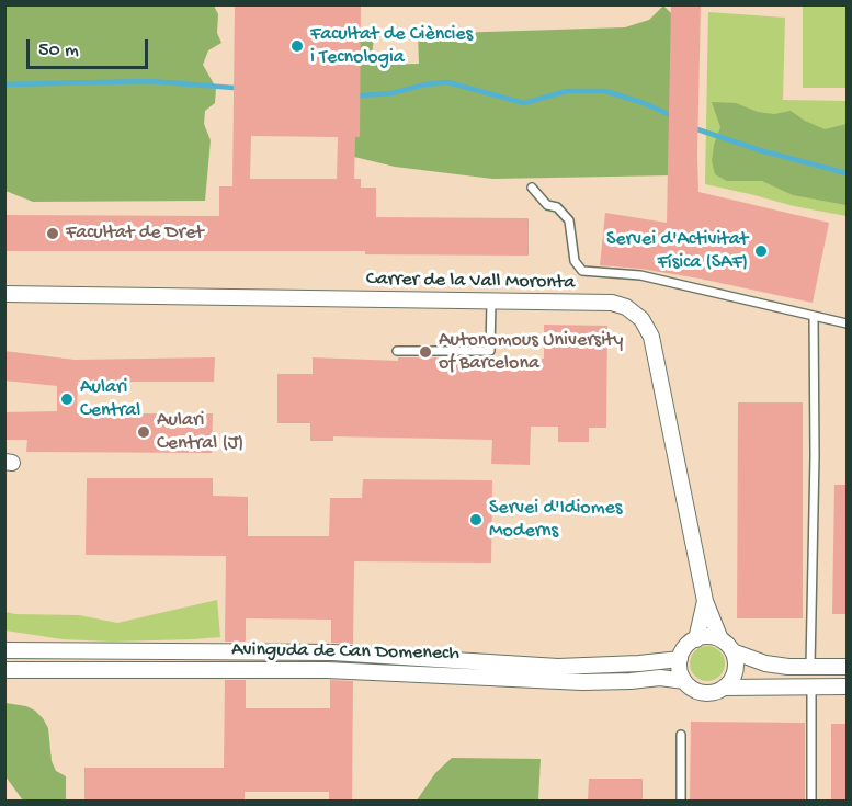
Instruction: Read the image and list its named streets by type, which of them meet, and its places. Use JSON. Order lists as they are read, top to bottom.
{
  "streets": {
    "street": ["Carrer de la Vall Moronta", "Avinguda de Can Domenech"]
  },
  "crossings": [
    ["Carrer de la Vall Moronta", "Avinguda de Can Domenech"]
  ],
  "places": [
    "Facultat de Ciències i Tecnologia",
    "Facultat de Dret",
    "Servei d'Activitat Física (SAF)",
    "Autonomous University of Barcelona",
    "Aulari Central",
    "Aulari Central (J)",
    "Servei d'Idiomes Moderns"
  ],
  "scale_bar": "50 m"
}
